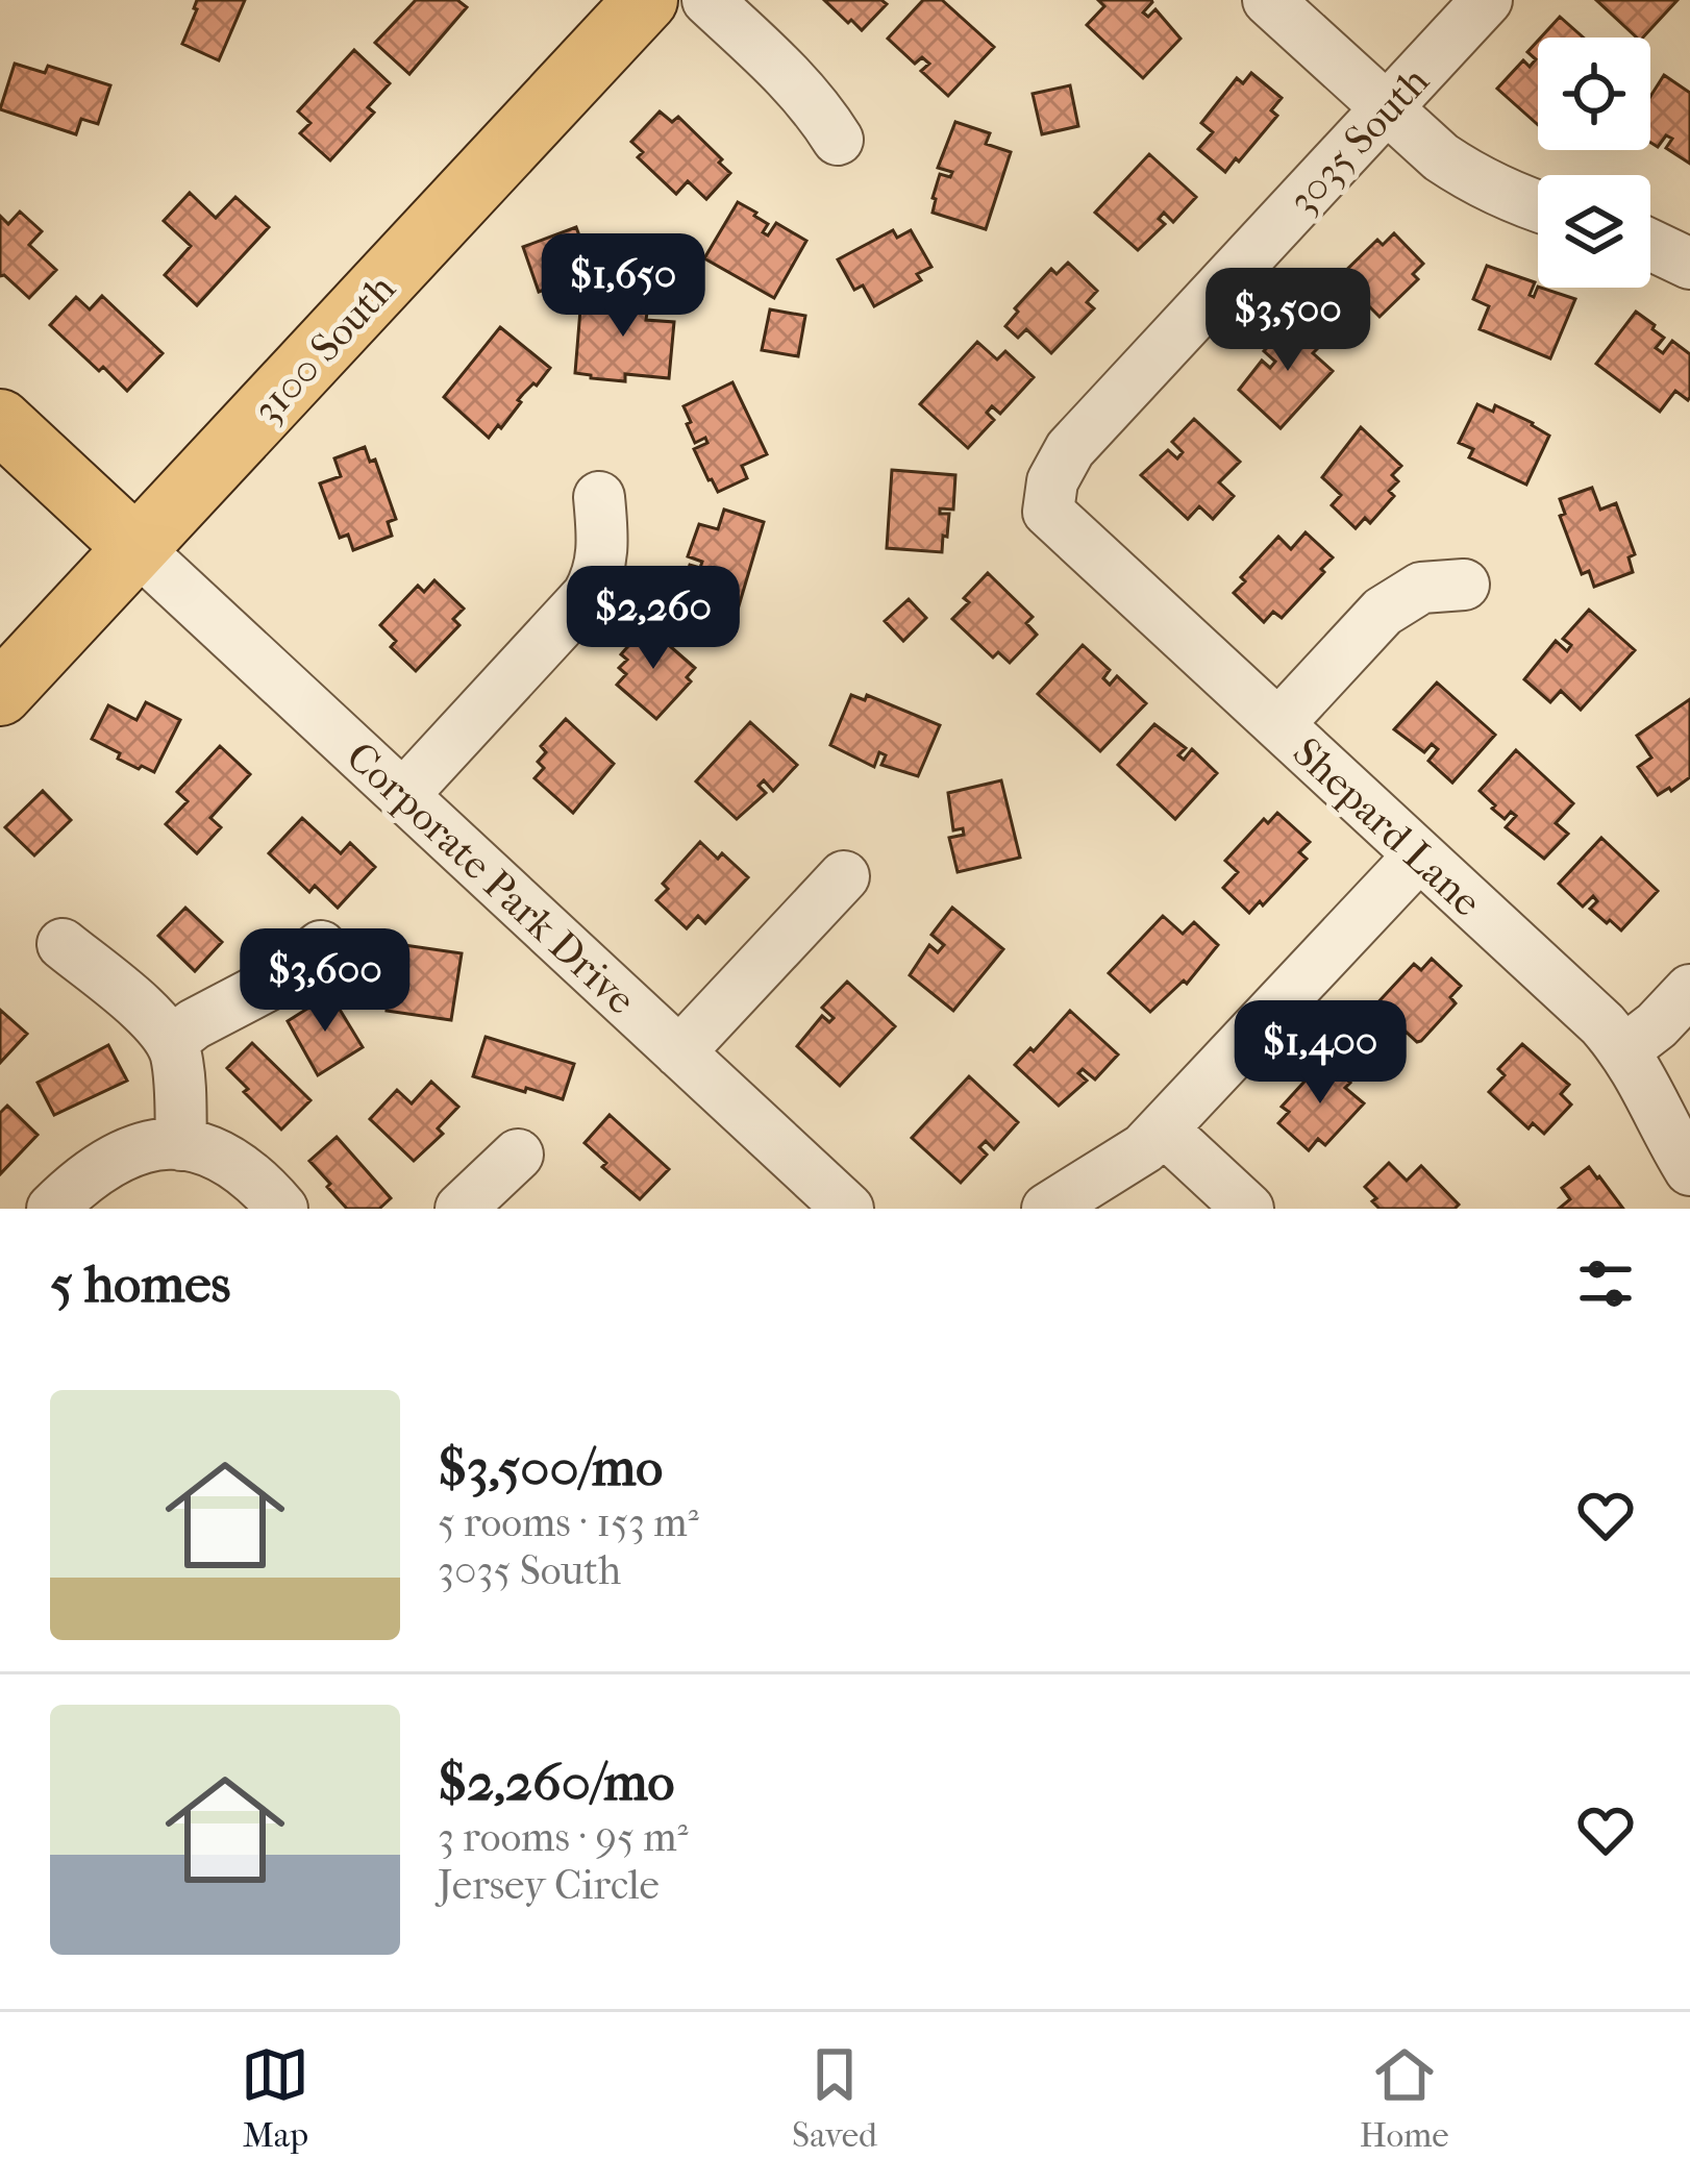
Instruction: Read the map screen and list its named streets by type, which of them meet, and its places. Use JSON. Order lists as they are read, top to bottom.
{
  "streets": {
    "main road": ["3100 South"],
    "street": ["3035 South", "Shepard Lane", "Corporate Park Drive"]
  },
  "crossings": [
    ["3035 South", "Shepard Lane"],
    ["3100 South", "Corporate Park Drive"]
  ],
  "page": {
    "price": [
      "$1,650",
      "$3,500",
      "$2,260",
      "$3,600",
      "$1,400"
    ],
    "heading": "5 homes",
    "list": [
      {
        "name": "$3,500/mo",
        "note": "5 rooms · 153 m² · 3035 South"
      },
      {
        "name": "$2,260/mo",
        "note": "3 rooms · 95 m² · Jersey Circle"
      }
    ],
    "tabs": ["Map", "Saved", "Home"]
  }
}
